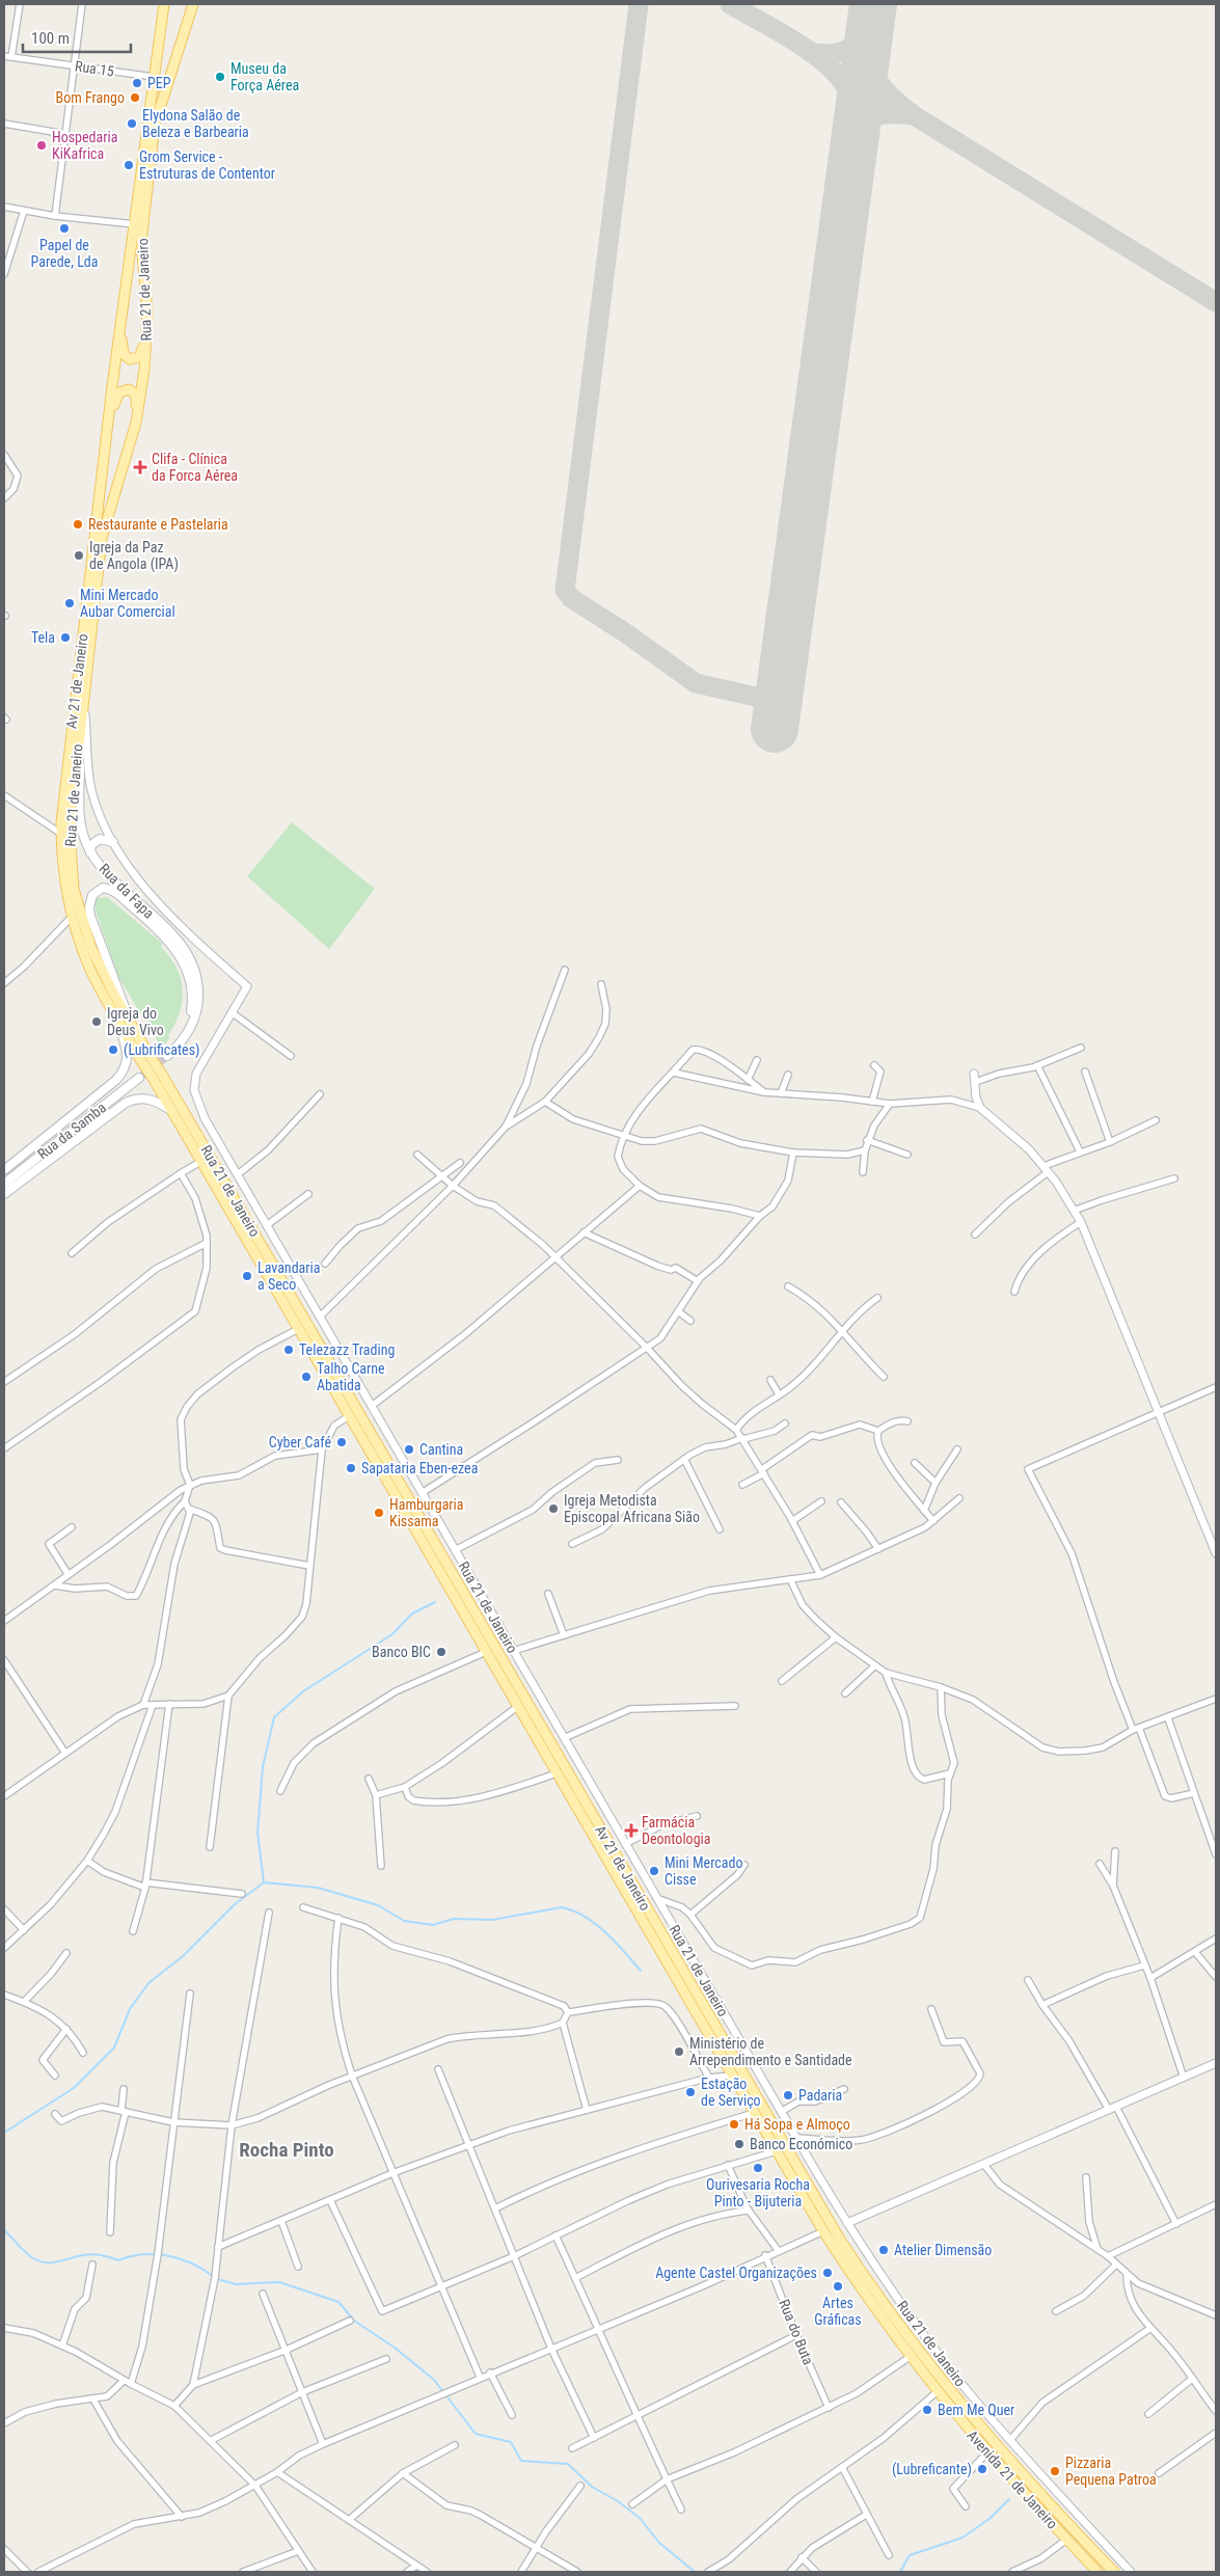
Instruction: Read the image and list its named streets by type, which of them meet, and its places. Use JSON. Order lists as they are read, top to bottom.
{
  "streets": {
    "main road": [
      "Rua 21 de Janeiro",
      "Av 21 de Janeiro",
      "Rua da Fapa",
      "Rua da Samba",
      "Avenida 21 de Janeiro"
    ],
    "street": ["Rua 15", "Rua do Buta"]
  },
  "crossings": [
    ["Rua 15", "Rua 21 de Janeiro"],
    ["Rua 21 de Janeiro", "Av 21 de Janeiro"],
    ["Rua 21 de Janeiro", "Rua da Fapa"],
    ["Rua 21 de Janeiro", "Avenida 21 de Janeiro"],
    ["Av 21 de Janeiro", "Avenida 21 de Janeiro"]
  ],
  "districts": ["Rocha Pinto"],
  "places": {
    "other": [
      "Museu da Força Aérea",
      "PEP",
      "Bom Frango",
      "Elydona Salão de Beleza e Barbearia",
      "Hospedaria KiKafrica",
      "Grom Service - Estruturas de Contentor",
      "Papel de Parede, Lda",
      "Restaurante e Pastelaria",
      "Igreja da Paz de Angola (IPA)",
      "Mini Mercado Aubar Comercial",
      "Tela",
      "Igreja do Deus Vivo",
      "(Lubrificates)",
      "Lavandaria a Seco",
      "Telezazz Trading",
      "Talho Carne Abatida",
      "Cyber Café",
      "Cantina",
      "Sapataria Eben-ezea",
      "Igreja Metodista Episcopal Africana Sião",
      "Hamburgaria Kissama",
      "Banco BIC",
      "Mini Mercado Cisse",
      "Ministério de Arrependimento e Santidade",
      "Estação de Serviço",
      "Padaria",
      "Há Sopa e Almoço",
      "Banco Económico",
      "Ourivesaria Rocha Pinto - Bijuteria",
      "Atelier Dimensão",
      "Agente Castel Organizações",
      "Artes Gráficas",
      "Bem Me Quer",
      "(Lubreficante)",
      "Pizzaria Pequena Patroa"
    ],
    "health": ["Clifa - Clínica da Forca Aérea", "Farmácia Deontologia"]
  },
  "scale_bar": "100 m"
}
